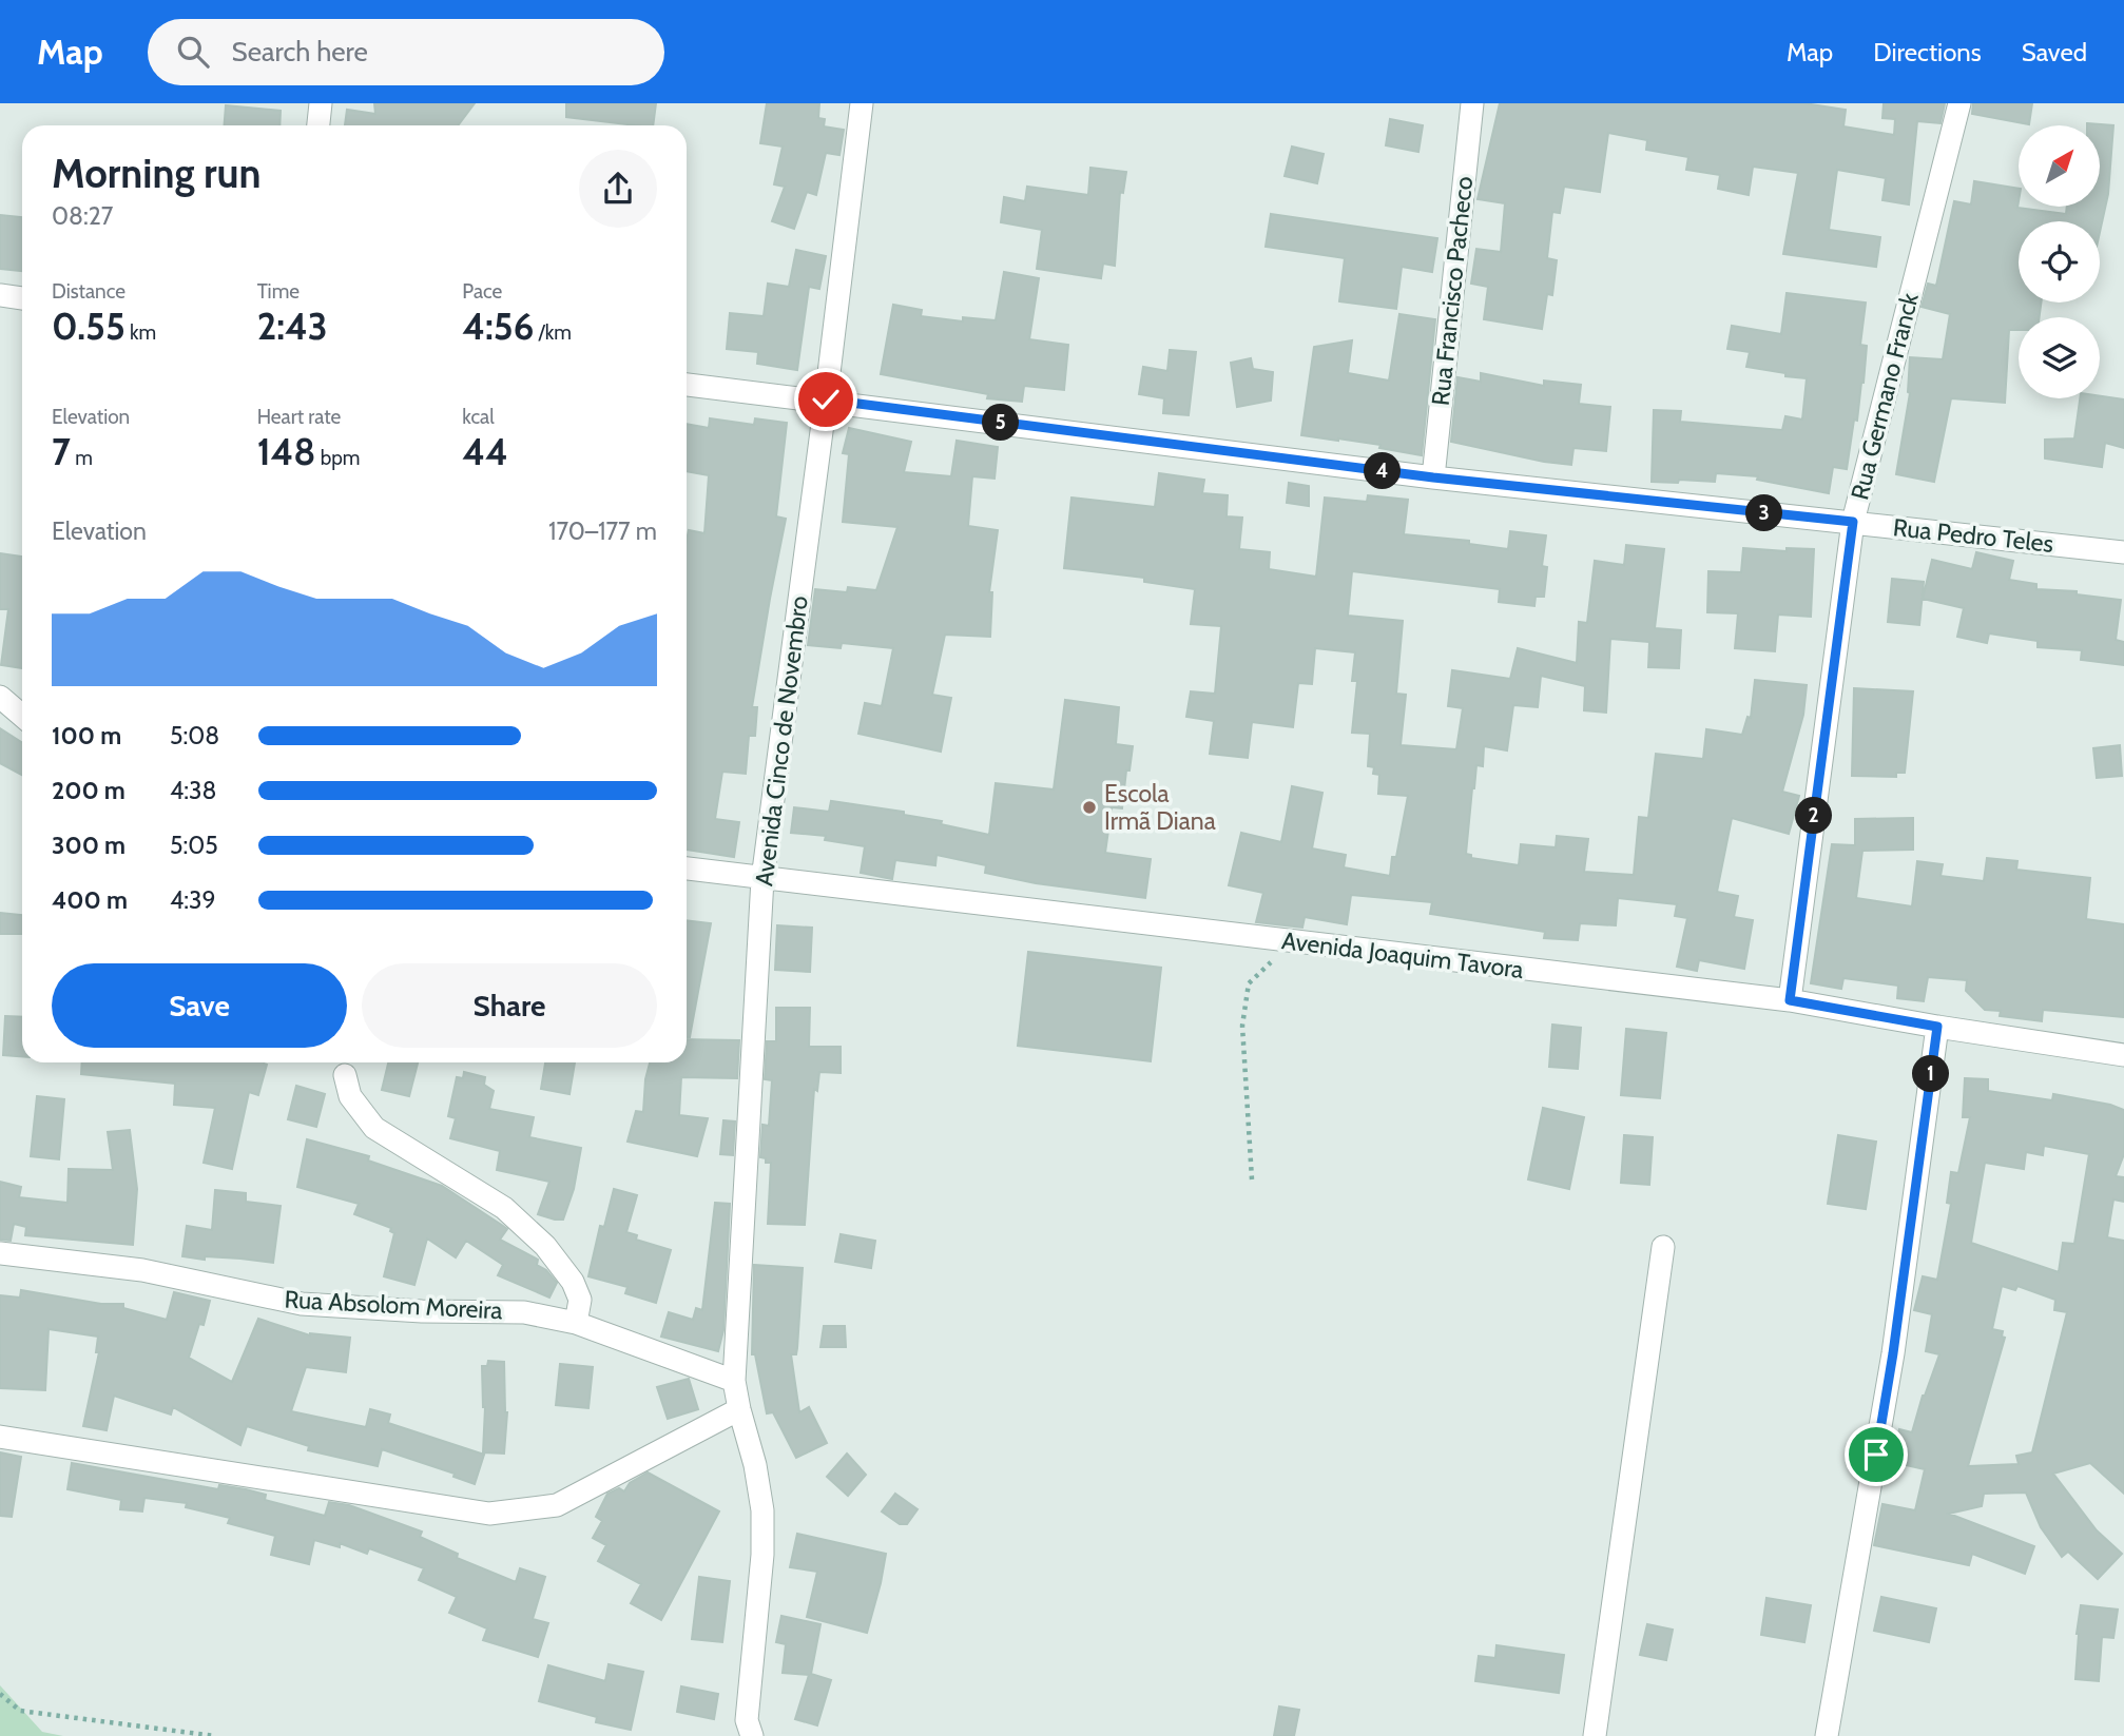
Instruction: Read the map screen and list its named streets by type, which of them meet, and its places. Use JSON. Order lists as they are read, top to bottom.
{
  "streets": {
    "street": [
      "Rua Francisco Pacheco",
      "Rua Germano Franck",
      "Rua Pedro Teles",
      "Avenida Cinco de Novembro",
      "Avenida Joaquim Tavora",
      "Rua Absolom Moreira"
    ]
  },
  "crossings": [
    ["Rua Francisco Pacheco", "Rua Pedro Teles"],
    ["Rua Germano Franck", "Rua Pedro Teles"],
    ["Rua Germano Franck", "Avenida Joaquim Tavora"],
    ["Rua Pedro Teles", "Avenida Cinco de Novembro"],
    ["Avenida Cinco de Novembro", "Avenida Joaquim Tavora"],
    ["Avenida Cinco de Novembro", "Rua Absolom Moreira"]
  ],
  "places": ["Escola Irmã Diana"],
  "north": "top right",
  "page": {
    "header": "Map",
    "search": "Search here",
    "nav": ["Map", "Directions", "Saved"],
    "heading": ["Morning run", "08:27"],
    "stats": [
      ["Distance", "0.55 km"],
      ["Time", "2:43"],
      ["Pace", "4:56 /km"],
      ["Elevation", "7 m"],
      ["Heart rate", "148 bpm"],
      ["kcal", "44"]
    ],
    "pins": [
      "5",
      "4",
      "3",
      "2",
      "1"
    ],
    "chart": ["Elevation", "170–177 m"],
    "list": [
      {
        "name": "100 m",
        "note": "5:08"
      },
      {
        "name": "200 m",
        "note": "4:38"
      },
      {
        "name": "300 m",
        "note": "5:05"
      },
      {
        "name": "400 m",
        "note": "4:39"
      }
    ],
    "buttons": ["Save", "Share"]
  }
}
